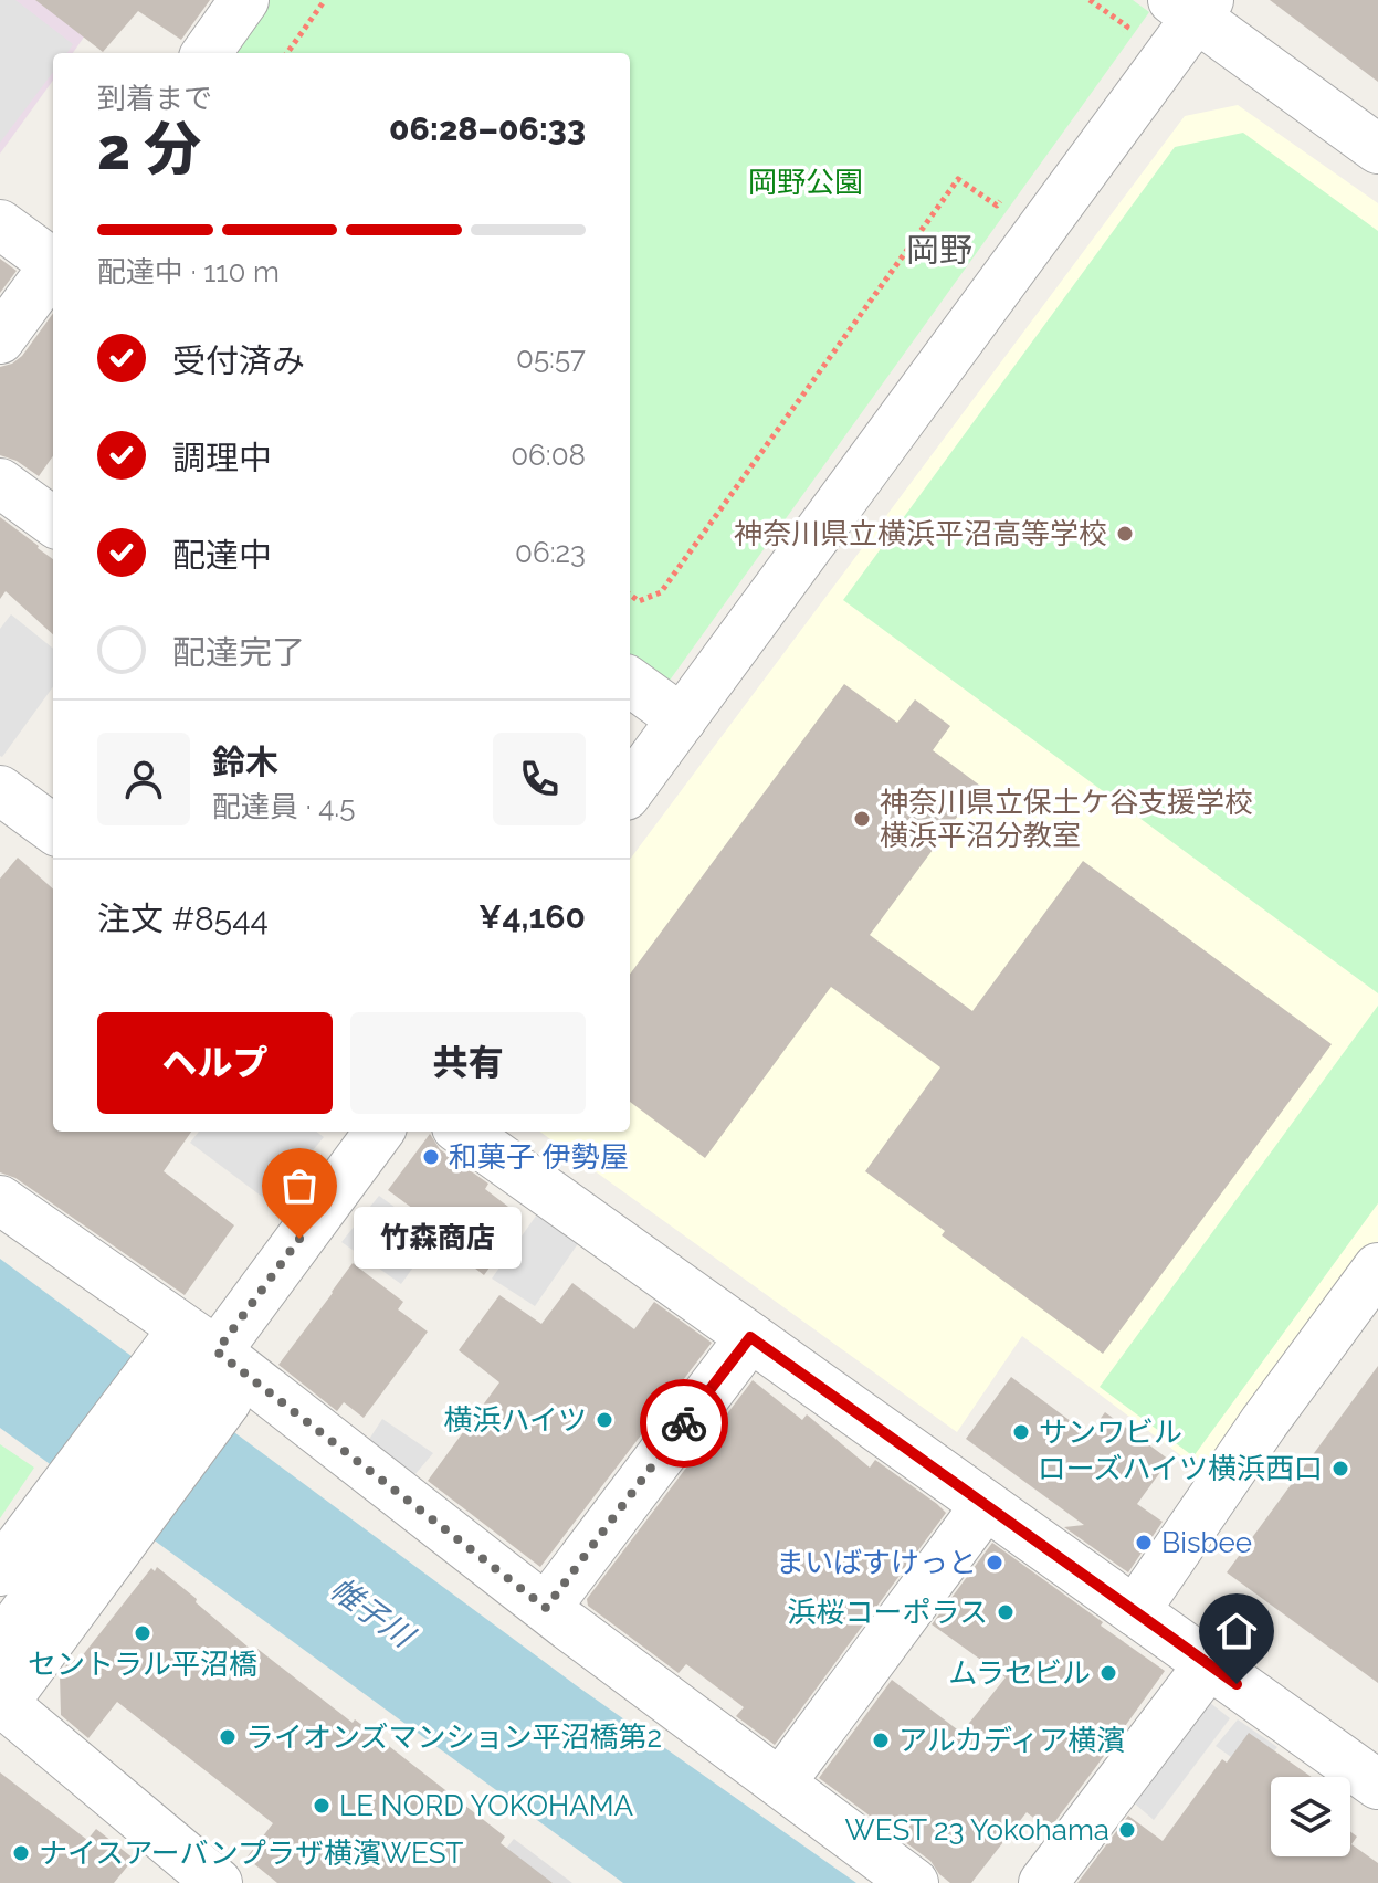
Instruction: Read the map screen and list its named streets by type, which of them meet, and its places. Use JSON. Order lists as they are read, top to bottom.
{
  "districts": ["岡野"],
  "water": ["帷子川"],
  "parks": ["岡野公園"],
  "places": [
    "神奈川県立横浜平沼高等学校",
    "神奈川県立保土ケ谷支援学校 横浜平沼分教室",
    "和菓子 伊勢屋",
    "竹森商店",
    "横浜ハイツ",
    "サンワビル",
    "ローズハイツ横浜西口",
    "Bisbee",
    "まいばすけっと",
    "浜桜コーポラス",
    "セントラル平沼橋",
    "ムラセビル",
    "ライオンズマンション平沼橋第2",
    "アルカディア横濱",
    "LE NORD YOKOHAMA",
    "WEST 23 Yokohama",
    "ナイスアーバンプラザ横濱WEST"
  ],
  "page": {
    "heading": ["2 分", "到着まで", "06:28–06:33"],
    "panel": [
      "鈴木",
      "配達員 · 4.5",
      "注文 #8544",
      "¥4,160"
    ],
    "bar": "配達中 · 110 m",
    "list": [
      ["受付済み", "05:57"],
      ["調理中", "06:08"],
      ["配達中", "06:23"],
      "配達完了"
    ],
    "buttons": ["ヘルプ", "共有"],
    "bubble": "竹森商店"
  }
}
